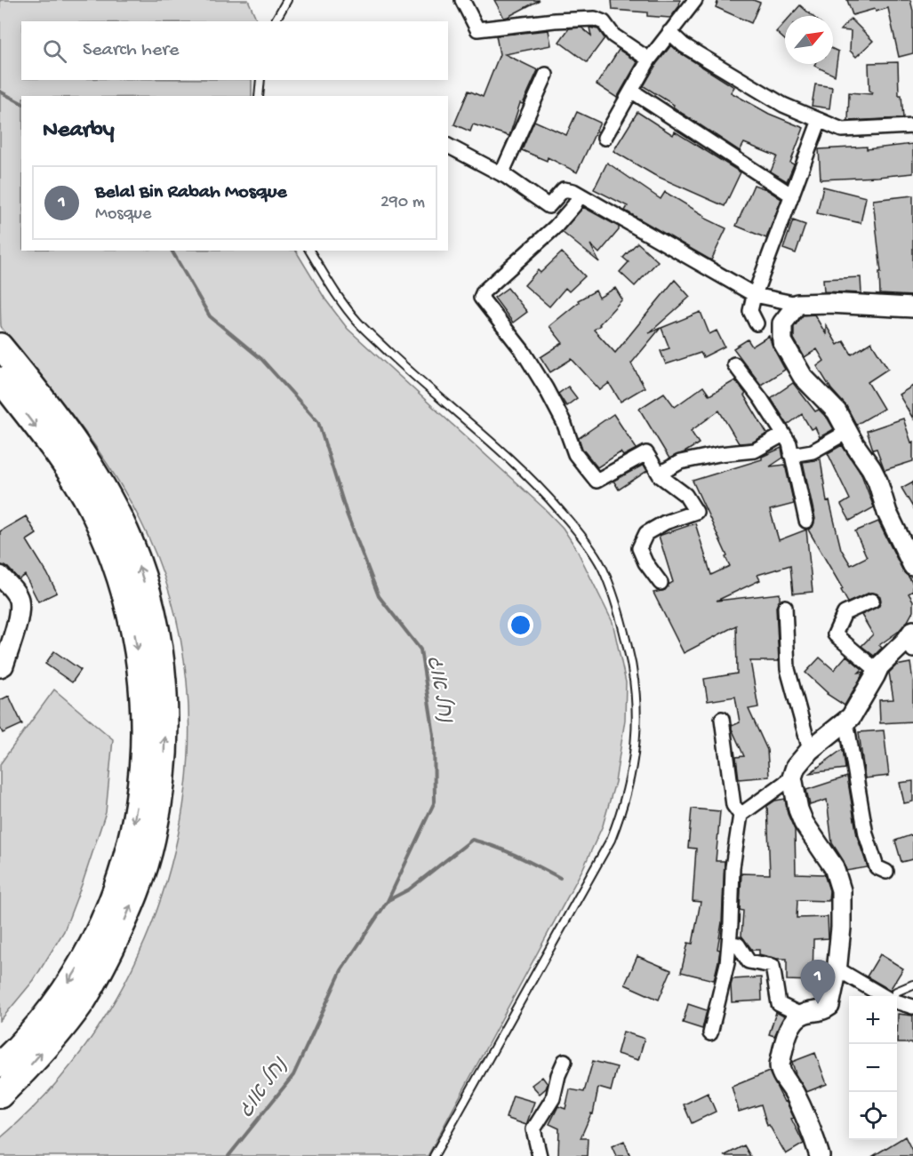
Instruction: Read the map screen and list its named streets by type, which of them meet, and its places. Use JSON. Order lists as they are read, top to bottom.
{
  "water": ["נחל אוג"],
  "north": "top right",
  "page": {
    "search": "Search here",
    "heading": "Nearby",
    "list": [
      {
        "mark": "1",
        "name": "Belal Bin Rabah Mosque",
        "note": "Mosque",
        "value": "290 m"
      }
    ],
    "pins": "1",
    "map_buttons": ["+", "−"]
  }
}
